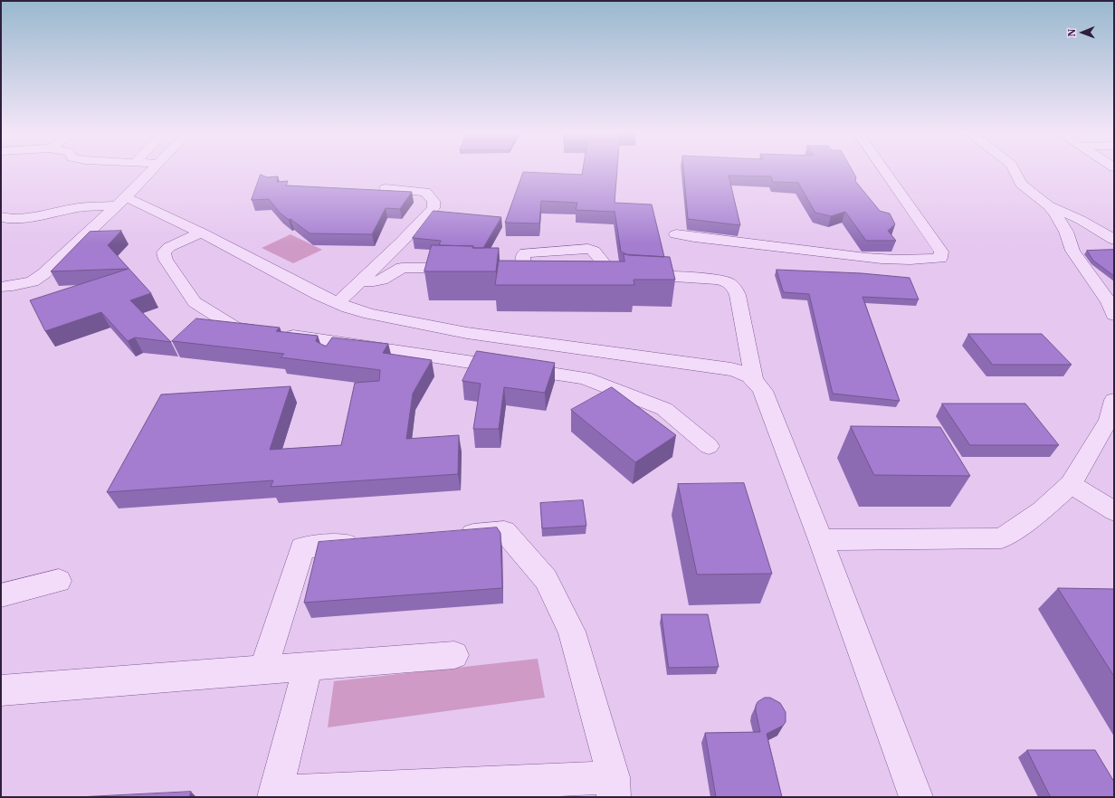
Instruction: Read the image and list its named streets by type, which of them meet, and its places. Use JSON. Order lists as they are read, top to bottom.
{
  "north": "left"
}
